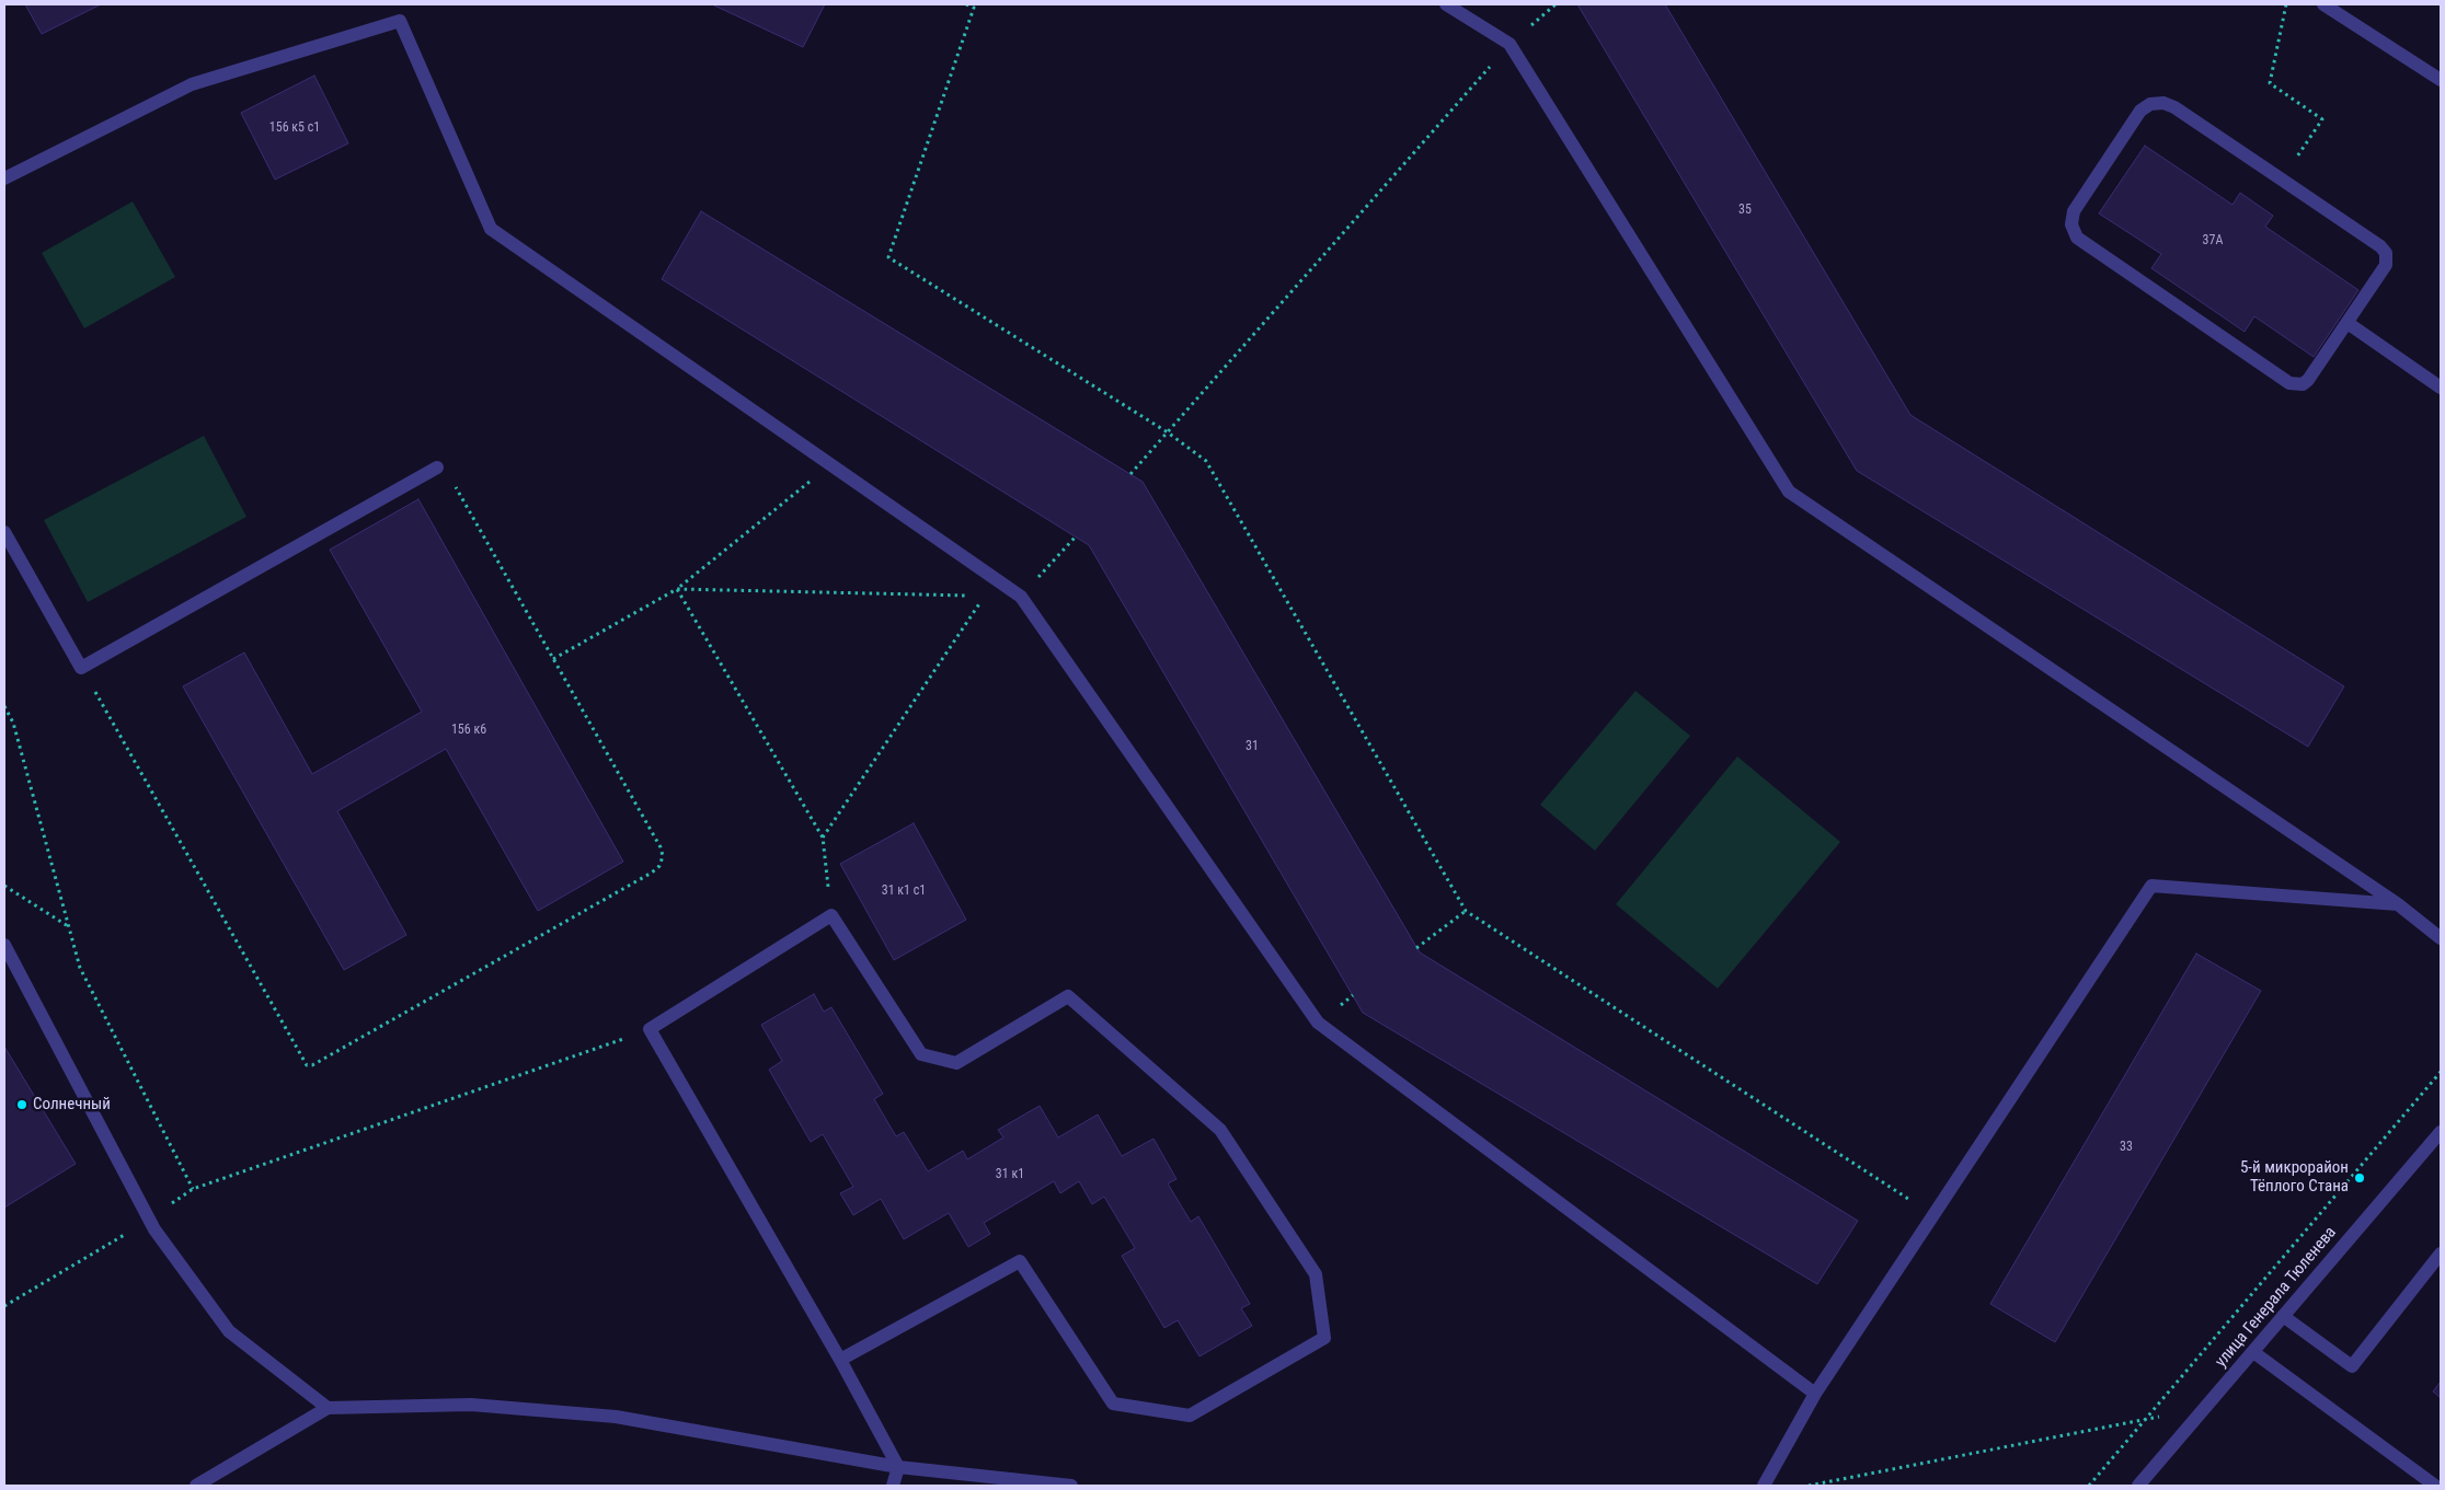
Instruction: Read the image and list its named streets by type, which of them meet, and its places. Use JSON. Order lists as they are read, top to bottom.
{
  "streets": {
    "street": ["улица Генерала Тюленева"]
  },
  "places": ["Солнечный", "5-й микрорайон Тёплого Стана"],
  "house_numbers": [
    "156 к5 с1",
    "35",
    "37А",
    "156 к6",
    "31",
    "31 к1 с1",
    "33",
    "31 к1"
  ]
}
